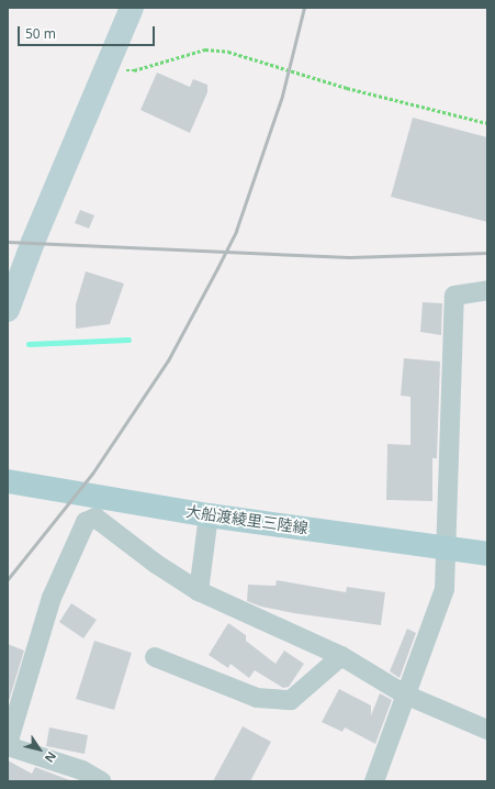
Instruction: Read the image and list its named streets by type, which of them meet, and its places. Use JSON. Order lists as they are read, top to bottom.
{
  "streets": {
    "main road": ["大船渡綾里三陸線"]
  },
  "scale_bar": "50 m",
  "north": "bottom right"
}
